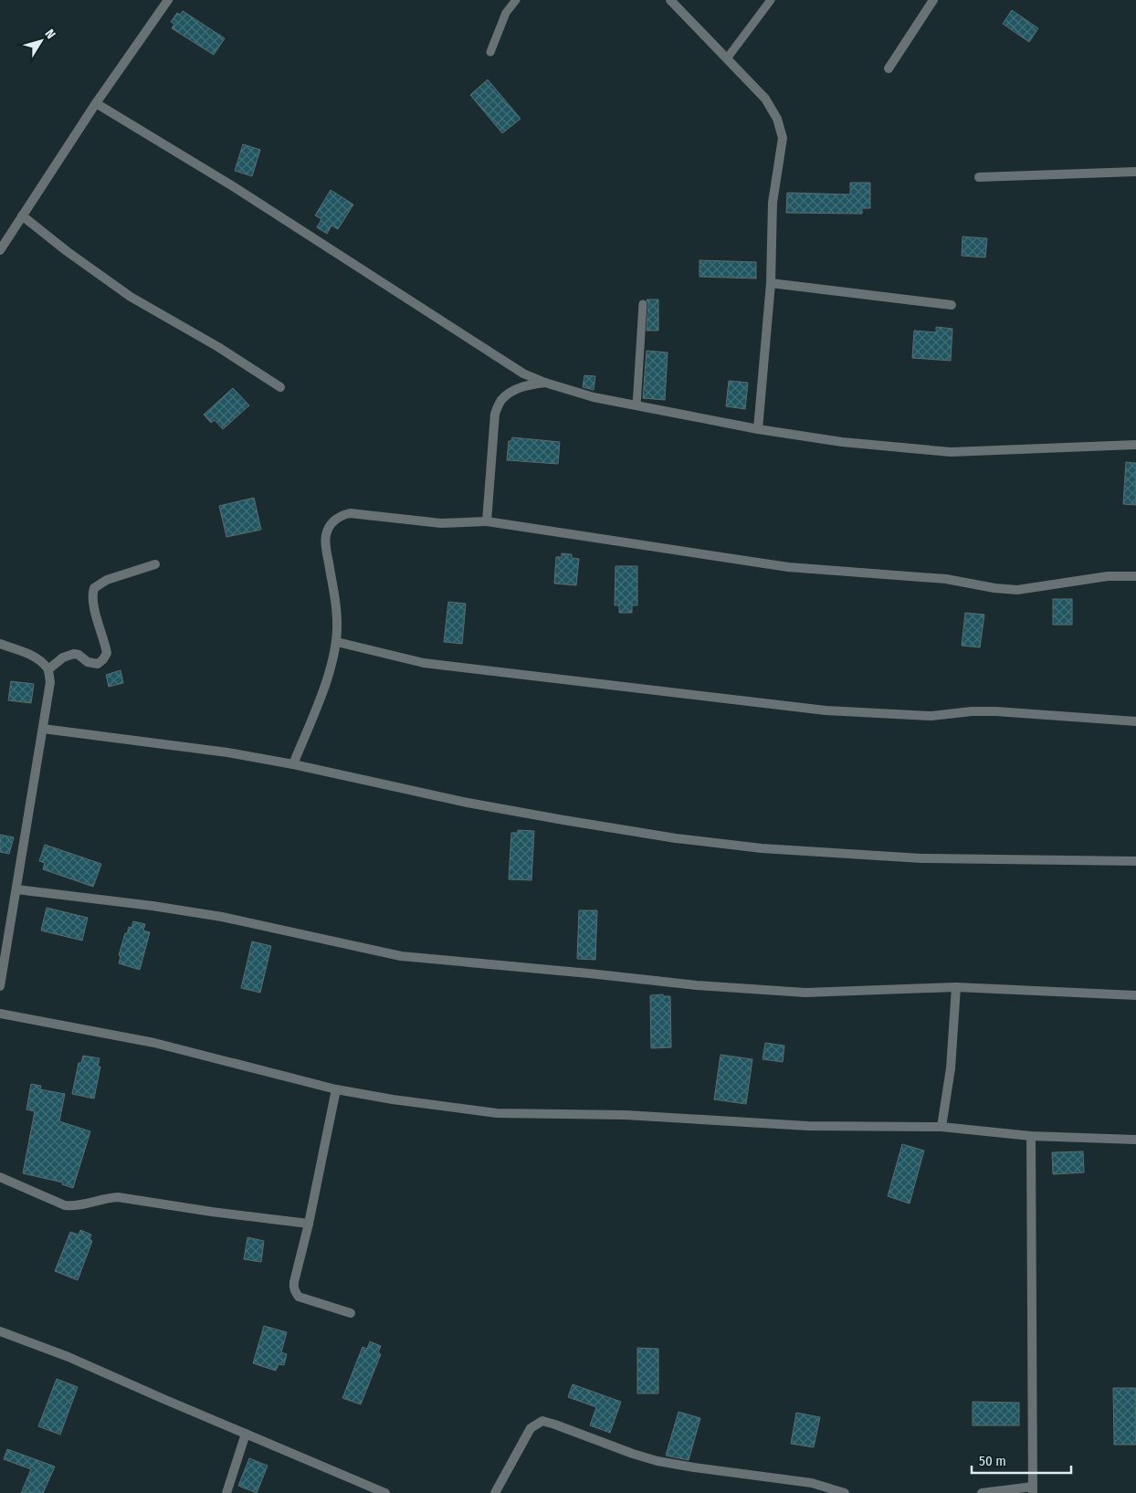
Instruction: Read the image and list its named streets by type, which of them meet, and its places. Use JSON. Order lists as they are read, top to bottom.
{
  "scale_bar": "50 m",
  "north": "top right"
}
